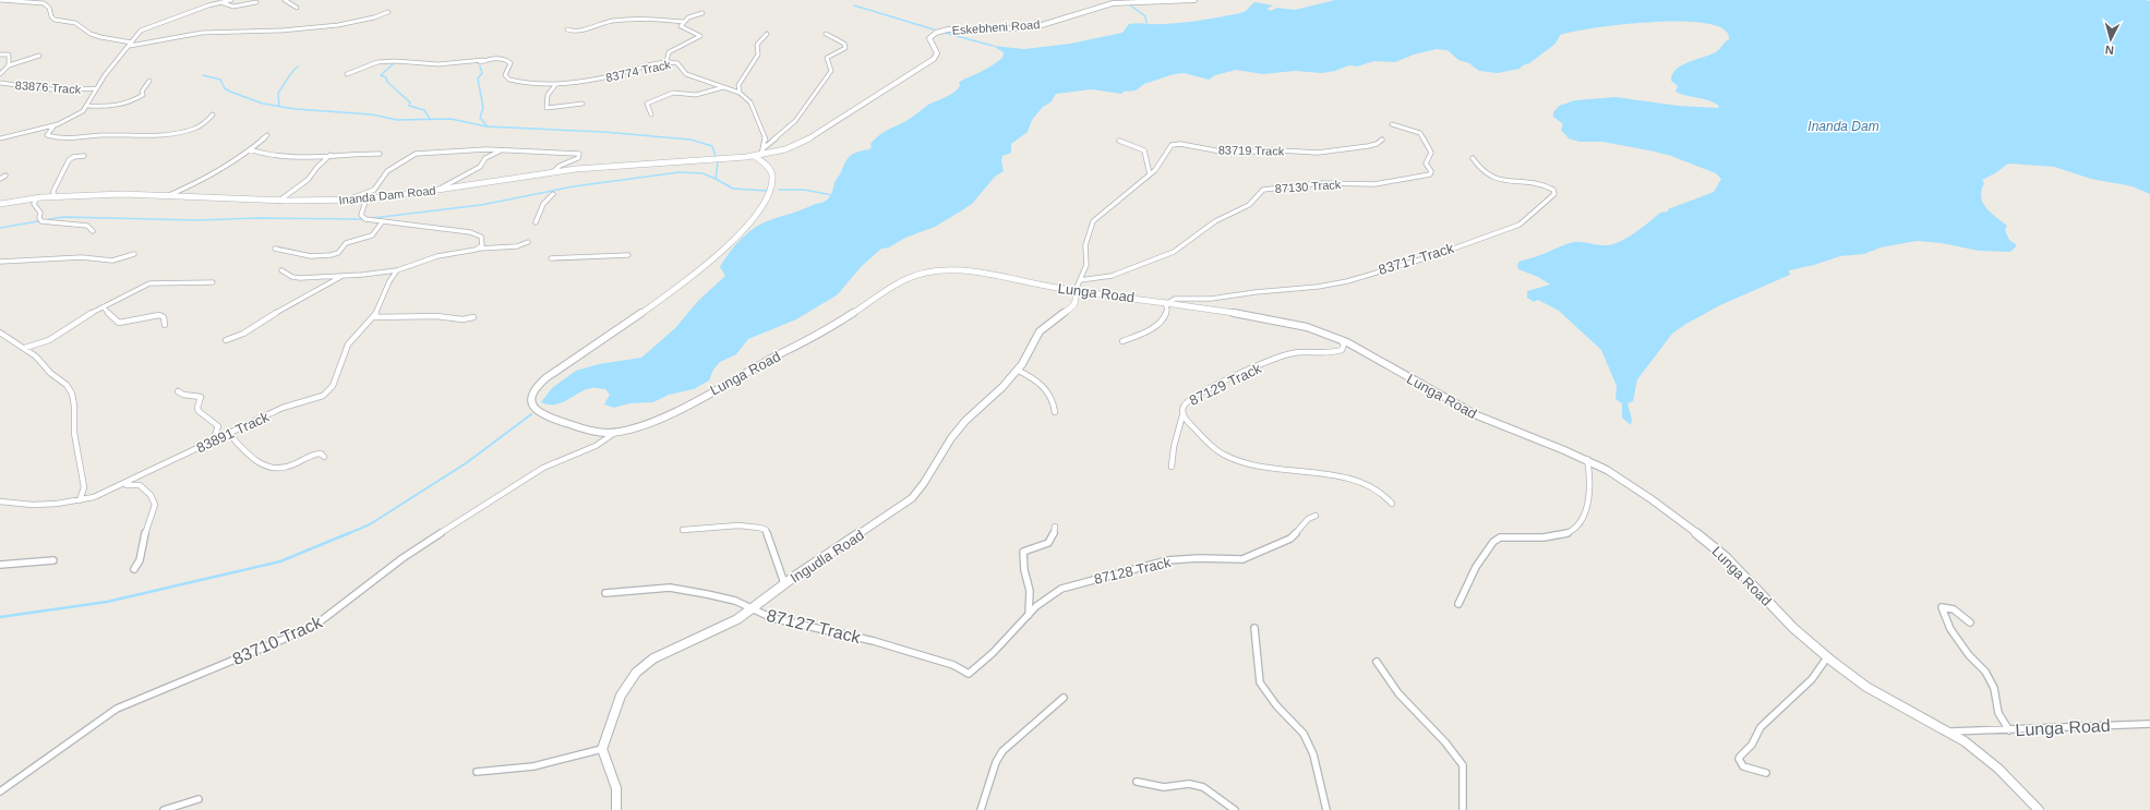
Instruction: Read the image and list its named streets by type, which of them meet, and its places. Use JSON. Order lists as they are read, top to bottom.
{
  "streets": {
    "street": [
      "Eskebheni Road",
      "83774 Track",
      "83876 Track",
      "83719 Track",
      "87130 Track",
      "Inanda Dam Road",
      "83717 Track",
      "Lunga Road",
      "87129 Track",
      "83891 Track",
      "Ingudla Road",
      "87128 Track",
      "87127 Track",
      "83710 Track"
    ]
  },
  "crossings": [
    ["Eskebheni Road", "Inanda Dam Road"],
    ["83719 Track", "87130 Track"],
    ["83719 Track", "Lunga Road"],
    ["83719 Track", "Ingudla Road"],
    ["Inanda Dam Road", "Lunga Road"],
    ["83717 Track", "Lunga Road"],
    ["Lunga Road", "87129 Track"],
    ["Lunga Road", "Ingudla Road"],
    ["Lunga Road", "83710 Track"],
    ["Ingudla Road", "87127 Track"],
    ["87128 Track", "87127 Track"]
  ],
  "water": ["Inanda Dam"],
  "north": "bottom"
}
